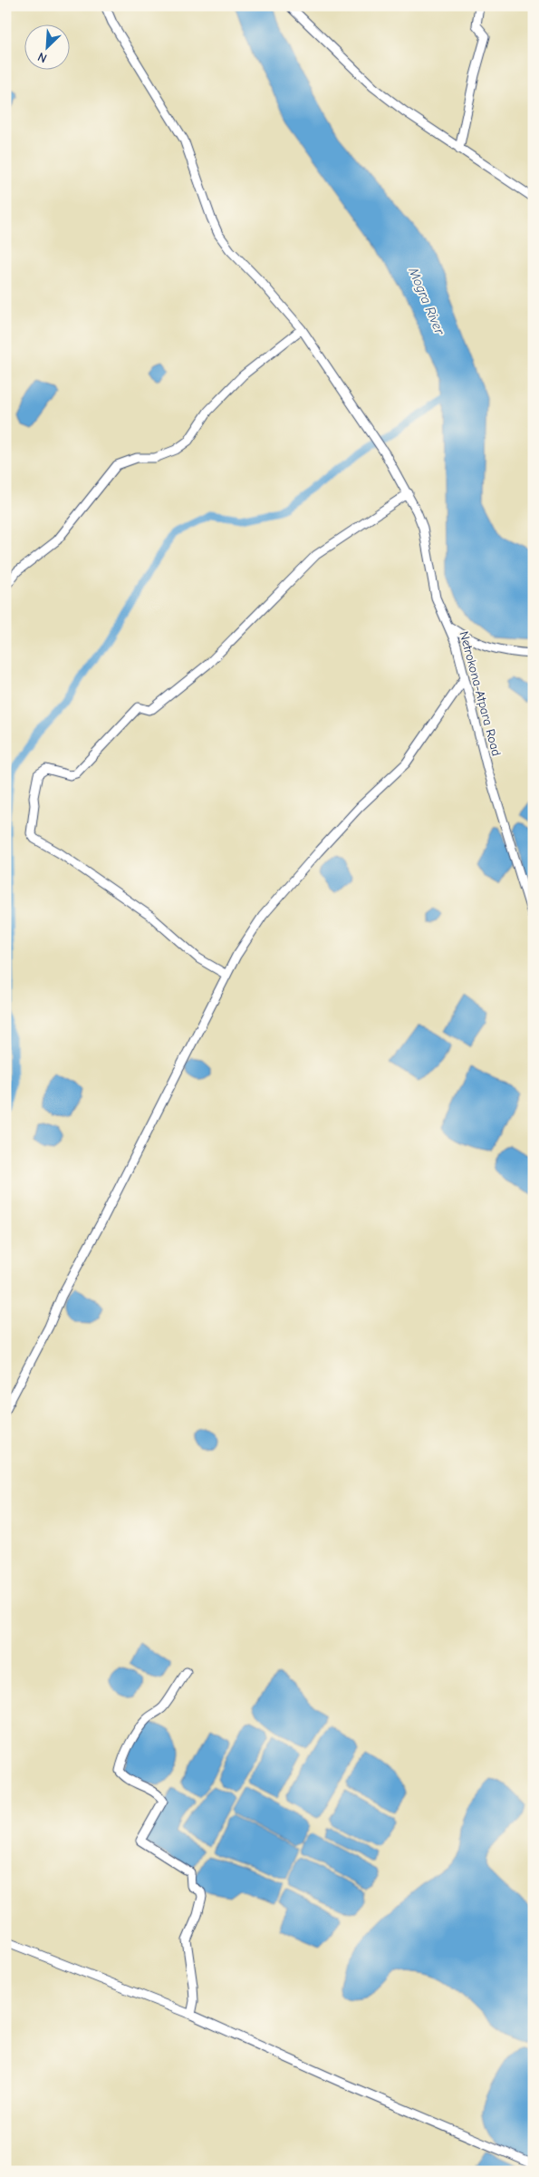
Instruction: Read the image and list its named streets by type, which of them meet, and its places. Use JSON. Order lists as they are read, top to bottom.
{
  "streets": {
    "street": ["Netrokona-Atpara Road"]
  },
  "water": ["Mogra River"],
  "north": "bottom left"
}
